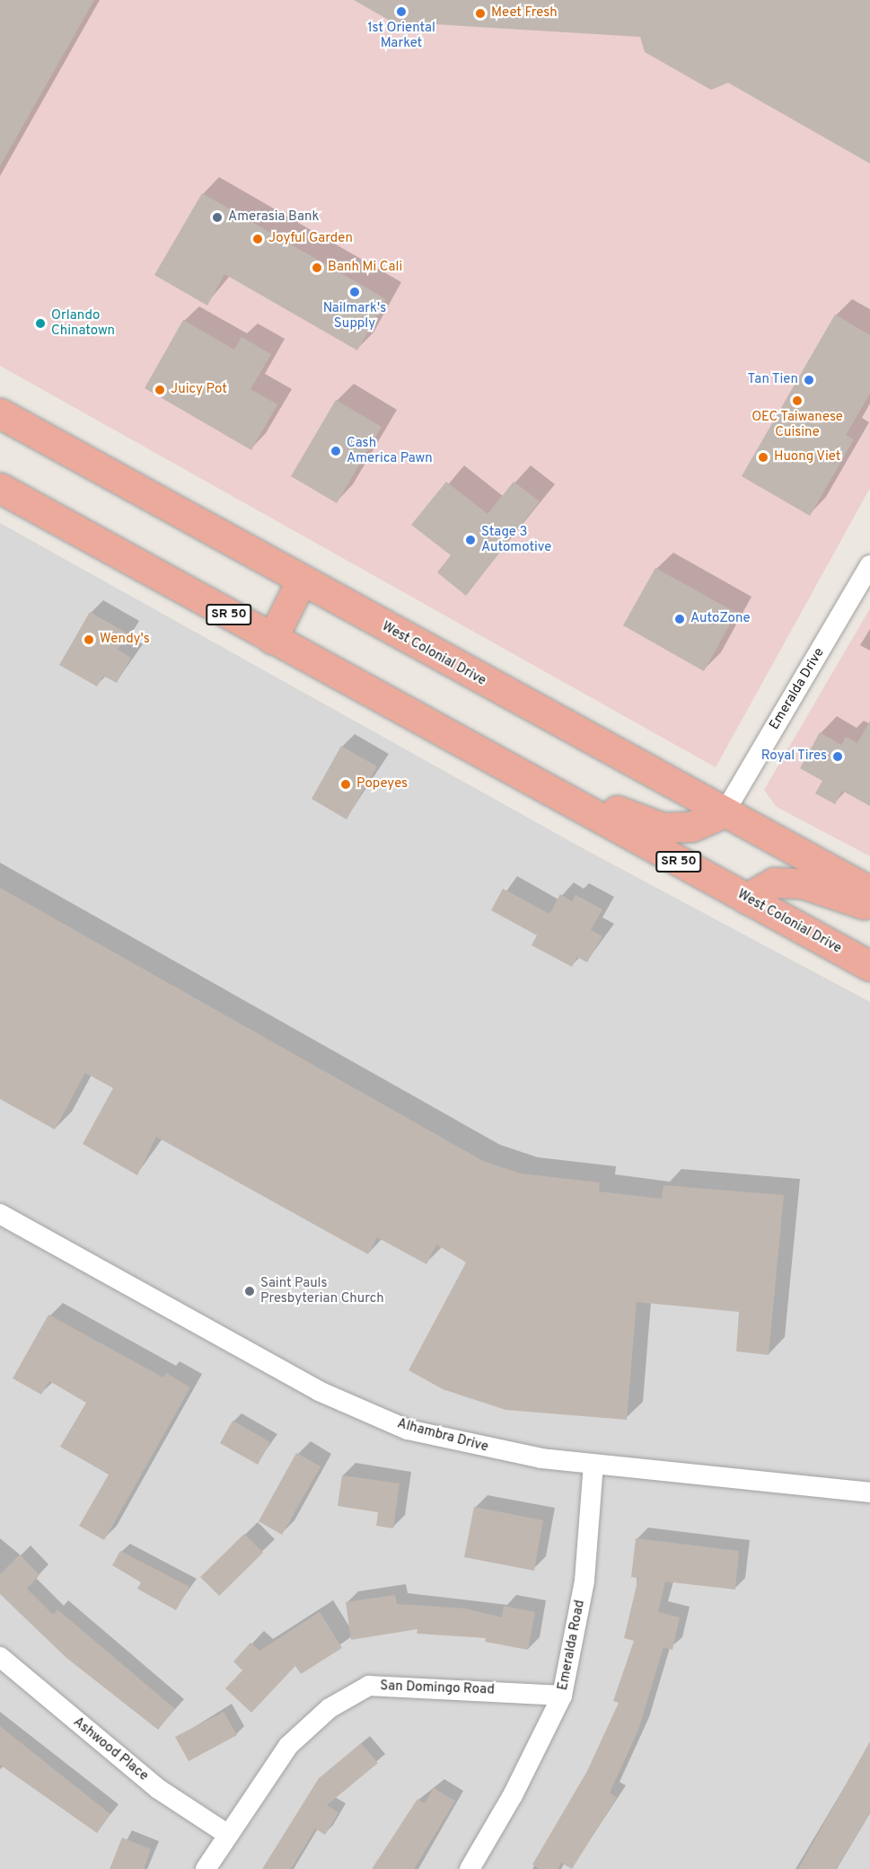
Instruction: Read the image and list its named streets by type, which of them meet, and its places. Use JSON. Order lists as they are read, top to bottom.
{
  "streets": {
    "highway": ["SR 50", "West Colonial Drive"],
    "street": [
      "Emeralda Drive",
      "Alhambra Drive",
      "Emeralda Road",
      "San Domingo Road",
      "Ashwood Place"
    ]
  },
  "crossings": [
    ["West Colonial Drive", "Emeralda Drive"],
    ["Alhambra Drive", "Emeralda Road"],
    ["Emeralda Road", "San Domingo Road"],
    ["San Domingo Road", "Ashwood Place"]
  ],
  "places": [
    "1st Oriental Market",
    "Meet Fresh",
    "Amerasia Bank",
    "Joyful Garden",
    "Banh Mi Cali",
    "Nailmark's Supply",
    "Orlando Chinatown",
    "Tan Tien",
    "Juicy Pot",
    "OEC Taiwanese Cuisine",
    "Cash America Pawn",
    "Huong Viet",
    "Stage 3 Automotive",
    "AutoZone",
    "Wendy's",
    "Royal Tires",
    "Popeyes",
    "Saint Pauls Presbyterian Church"
  ]
}
